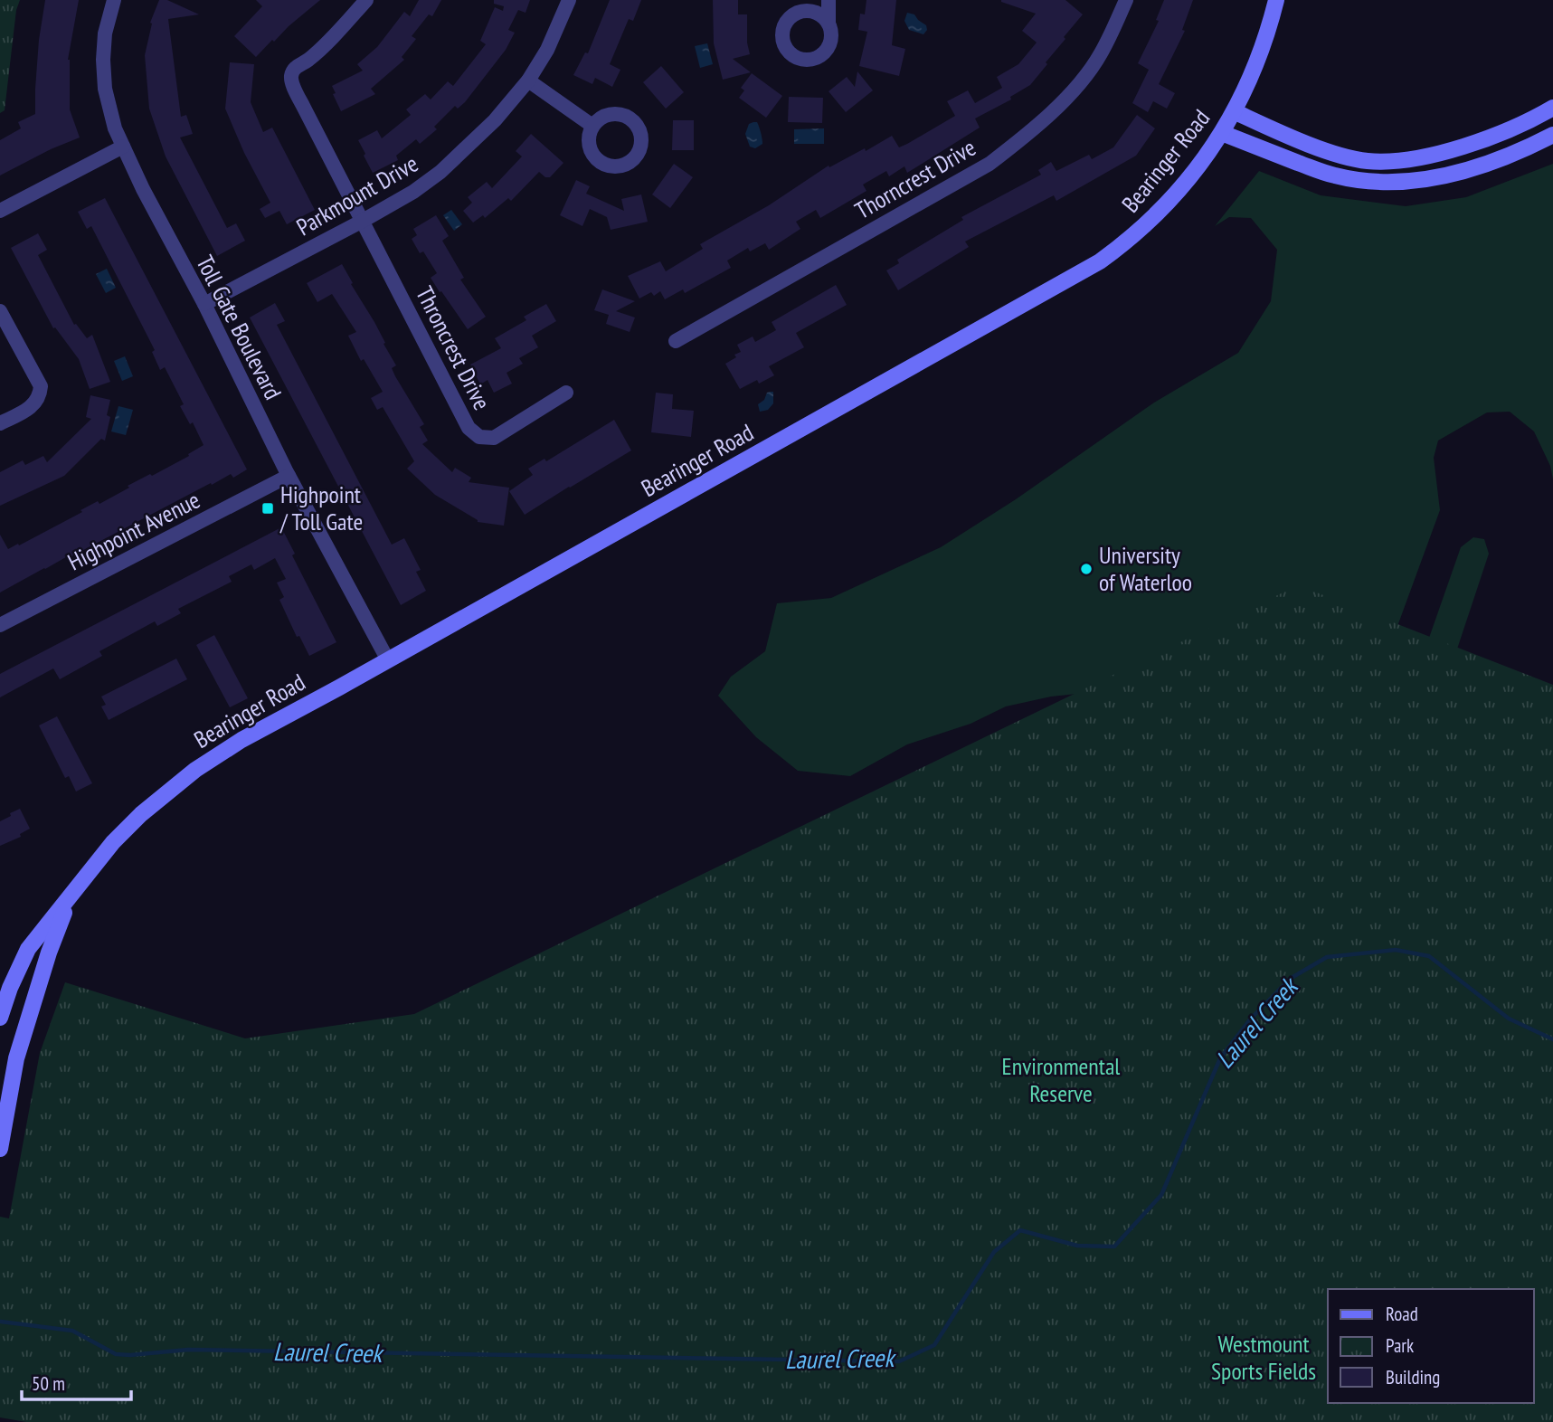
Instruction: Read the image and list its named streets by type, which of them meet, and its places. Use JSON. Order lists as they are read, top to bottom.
{
  "streets": {
    "street": [
      "Bearinger Road",
      "Thorncrest Drive",
      "Parkmount Drive",
      "Toll Gate Boulevard",
      "Throncrest Drive",
      "Highpoint Avenue"
    ]
  },
  "crossings": [
    ["Bearinger Road", "Toll Gate Boulevard"],
    ["Parkmount Drive", "Toll Gate Boulevard"],
    ["Parkmount Drive", "Throncrest Drive"],
    ["Toll Gate Boulevard", "Highpoint Avenue"]
  ],
  "water": ["Laurel Creek"],
  "parks": ["Environmental Reserve", "Westmount Sports Fields"],
  "places": {
    "transit": ["Highpoint / Toll Gate"],
    "other": ["University of Waterloo"]
  },
  "legend": ["Road", "Park", "Building"],
  "scale_bar": "50 m"
}
